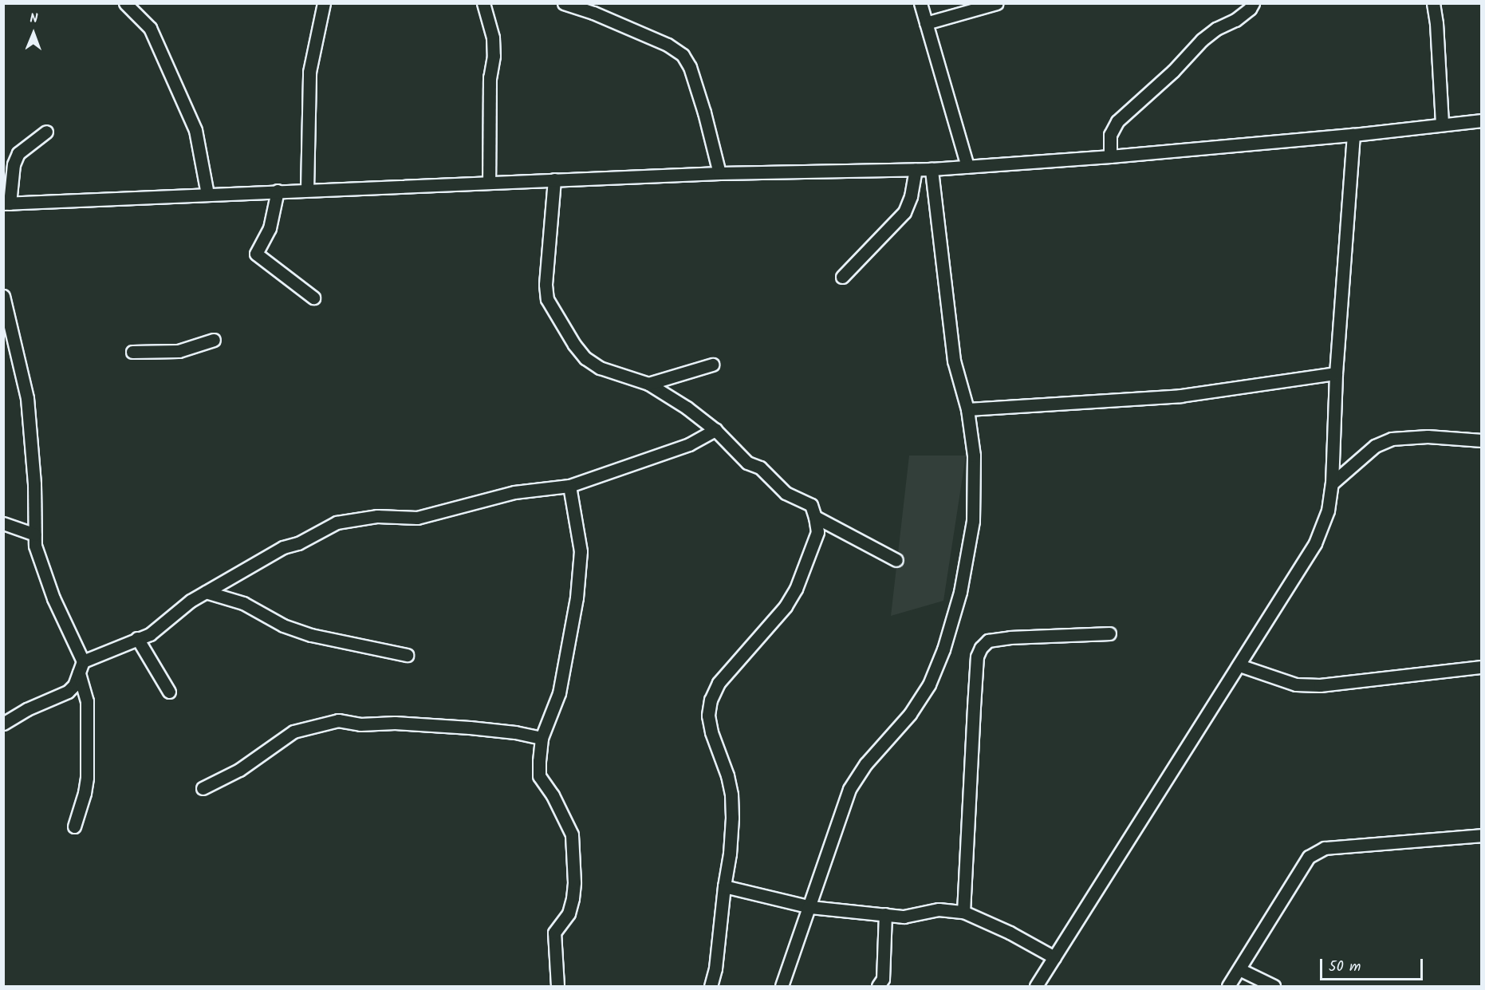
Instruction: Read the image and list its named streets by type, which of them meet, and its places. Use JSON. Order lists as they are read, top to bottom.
{
  "scale_bar": "50 m",
  "north": "top"
}
